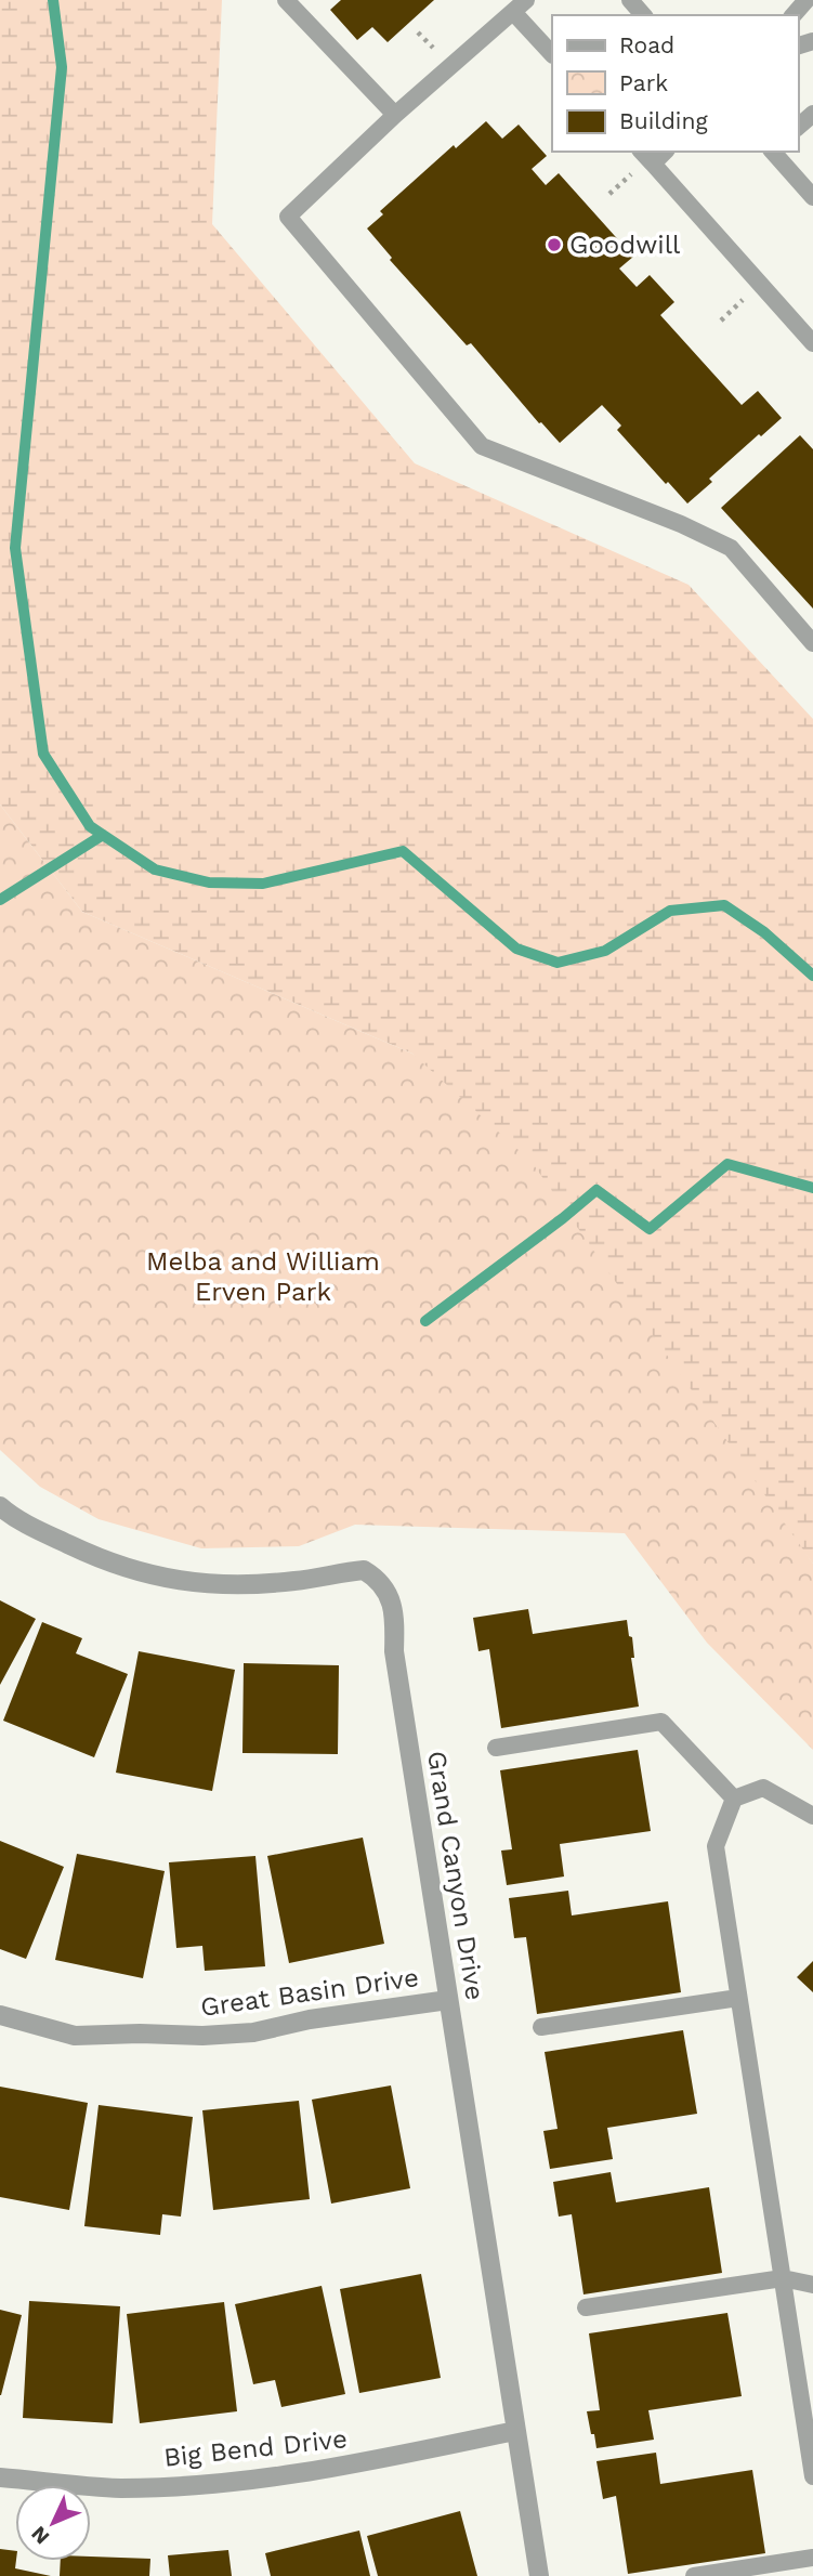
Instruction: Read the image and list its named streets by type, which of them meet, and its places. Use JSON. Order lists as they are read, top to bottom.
{
  "streets": {
    "street": ["Grand Canyon Drive", "Great Basin Drive", "Big Bend Drive"]
  },
  "crossings": [
    ["Grand Canyon Drive", "Great Basin Drive"],
    ["Grand Canyon Drive", "Big Bend Drive"]
  ],
  "parks": ["Melba and William Erven Park"],
  "places": ["Goodwill"],
  "legend": ["Road", "Park", "Building"],
  "north": "bottom left"
}
